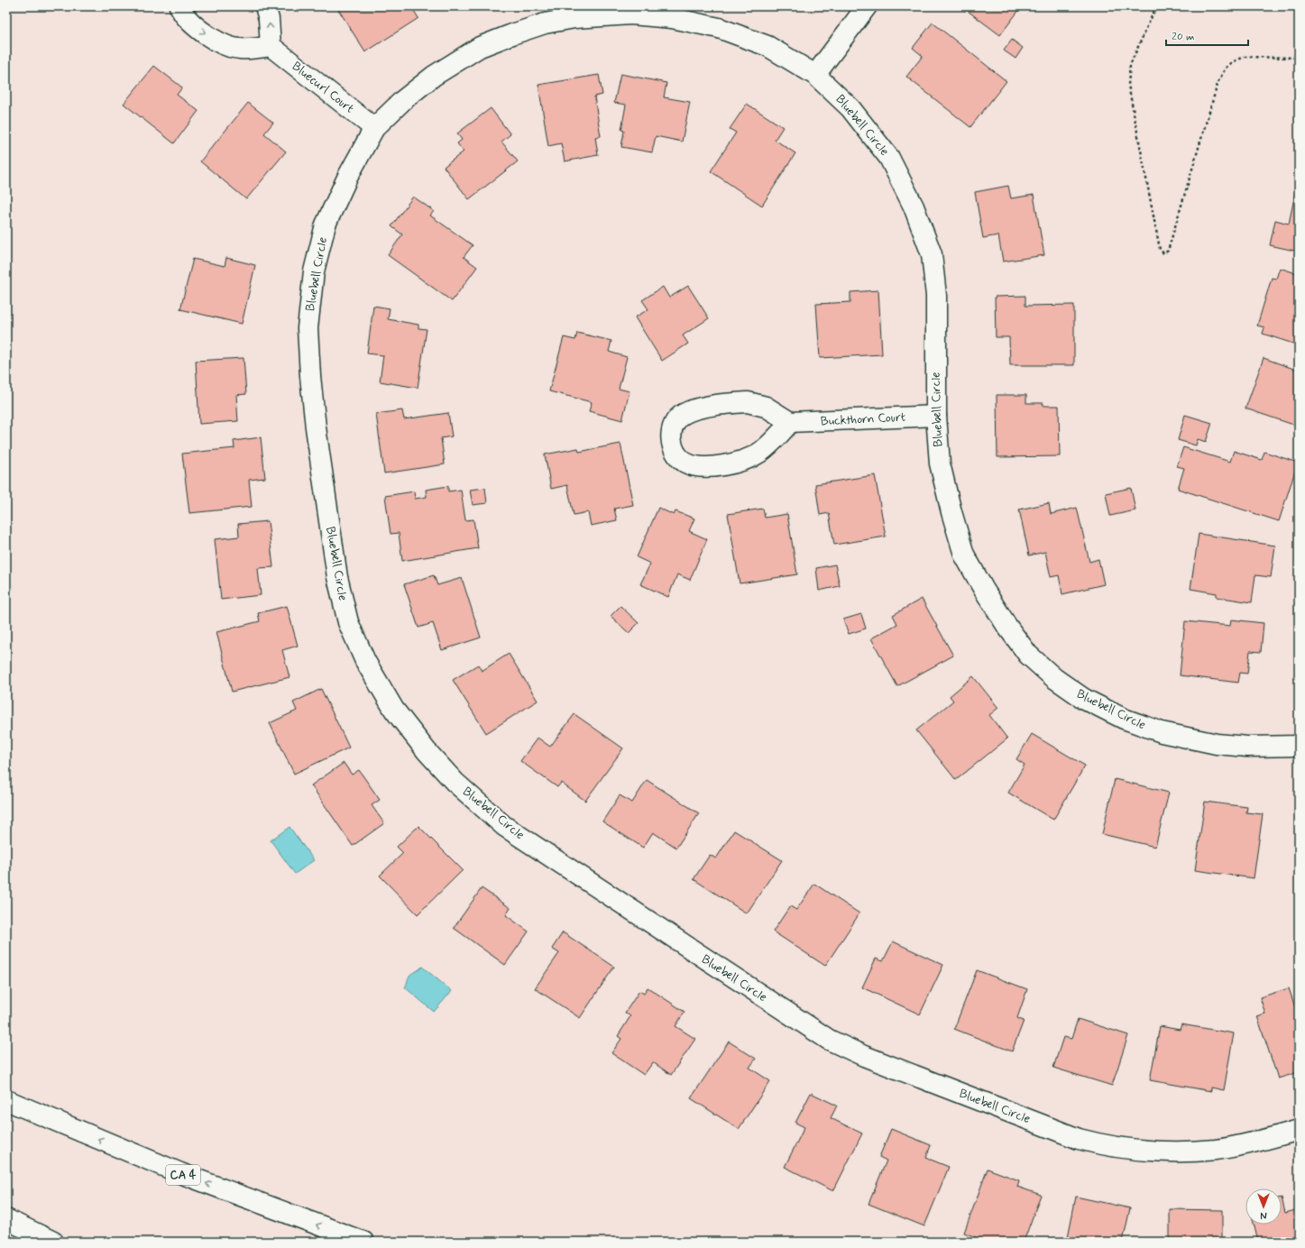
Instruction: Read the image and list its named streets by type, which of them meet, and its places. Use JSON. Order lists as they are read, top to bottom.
{
  "streets": {
    "main road": [
      "Bluecurl Court",
      "Bluebell Circle",
      "Buckthorn Court",
      "CA 4"
    ]
  },
  "crossings": [
    ["Bluecurl Court", "Bluebell Circle"],
    ["Bluebell Circle", "Buckthorn Court"]
  ],
  "scale_bar": "20 m",
  "north": "bottom"
}
